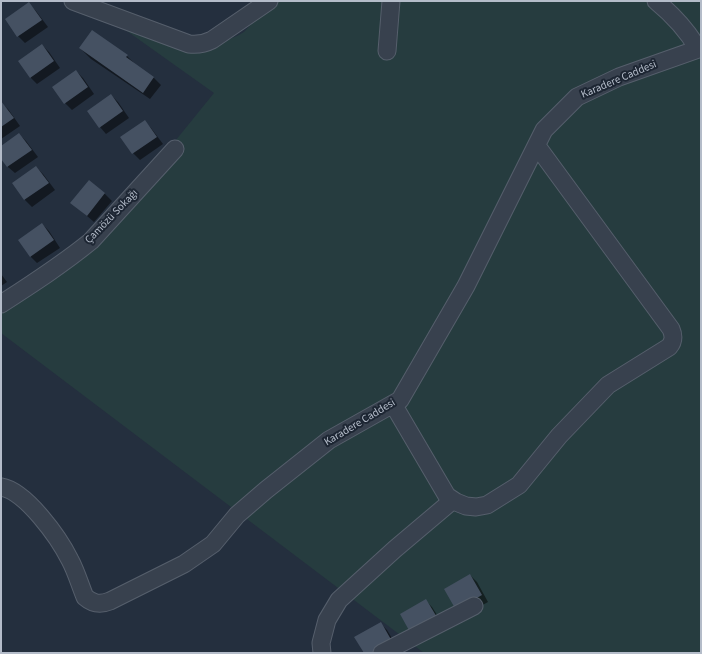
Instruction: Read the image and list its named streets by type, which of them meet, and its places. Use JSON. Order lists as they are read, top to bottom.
{
  "streets": {
    "street": ["Karadere Caddesi", "Çamözü Sokağı"]
  }
}
